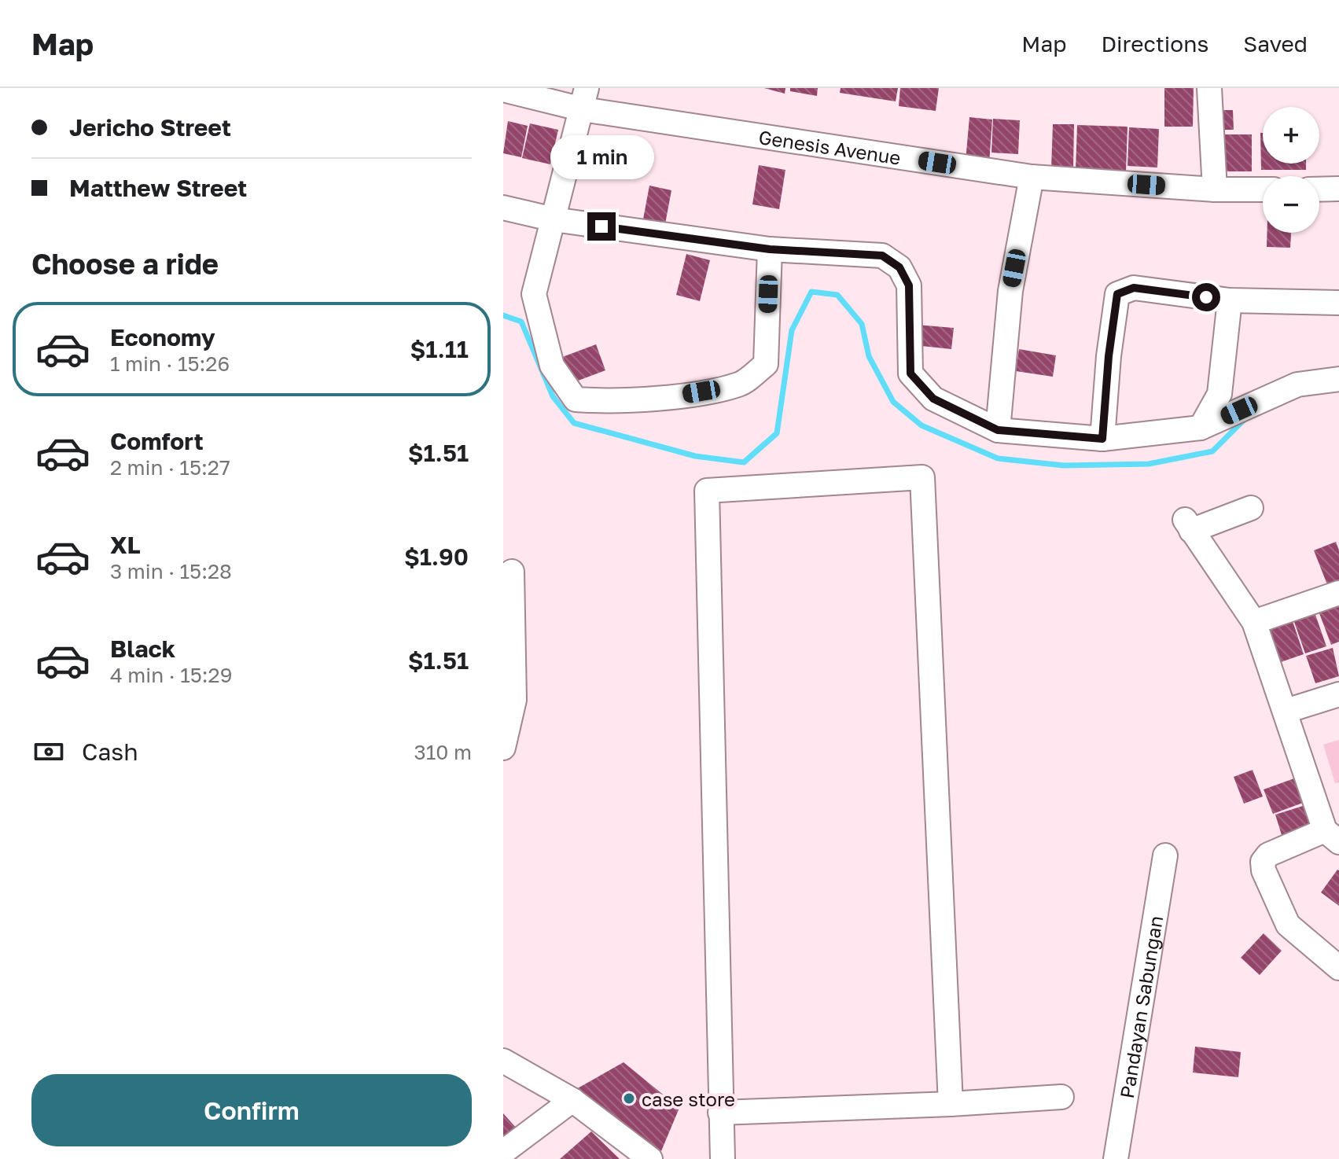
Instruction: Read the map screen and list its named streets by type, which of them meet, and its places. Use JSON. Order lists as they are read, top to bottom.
{
  "streets": {
    "street": ["Genesis Avenue", "Pandayan Sabungan"]
  },
  "places": ["case store"],
  "page": {
    "header": "Map",
    "nav": ["Map", "Directions", "Saved"],
    "banner": ["Jericho Street", "Matthew Street"],
    "map_buttons": ["+", "−"],
    "bubble": "1 min",
    "heading": "Choose a ride",
    "list": [
      {
        "name": "Economy",
        "note": "1 min · 15:26",
        "value": "$1.11"
      },
      {
        "name": "Comfort",
        "note": "2 min · 15:27",
        "value": "$1.51"
      },
      {
        "name": "XL",
        "note": "3 min · 15:28",
        "value": "$1.90"
      },
      {
        "name": "Black",
        "note": "4 min · 15:29",
        "value": "$1.51"
      }
    ],
    "pay": ["Cash", "310 m"],
    "buttons": "Confirm"
  }
}
